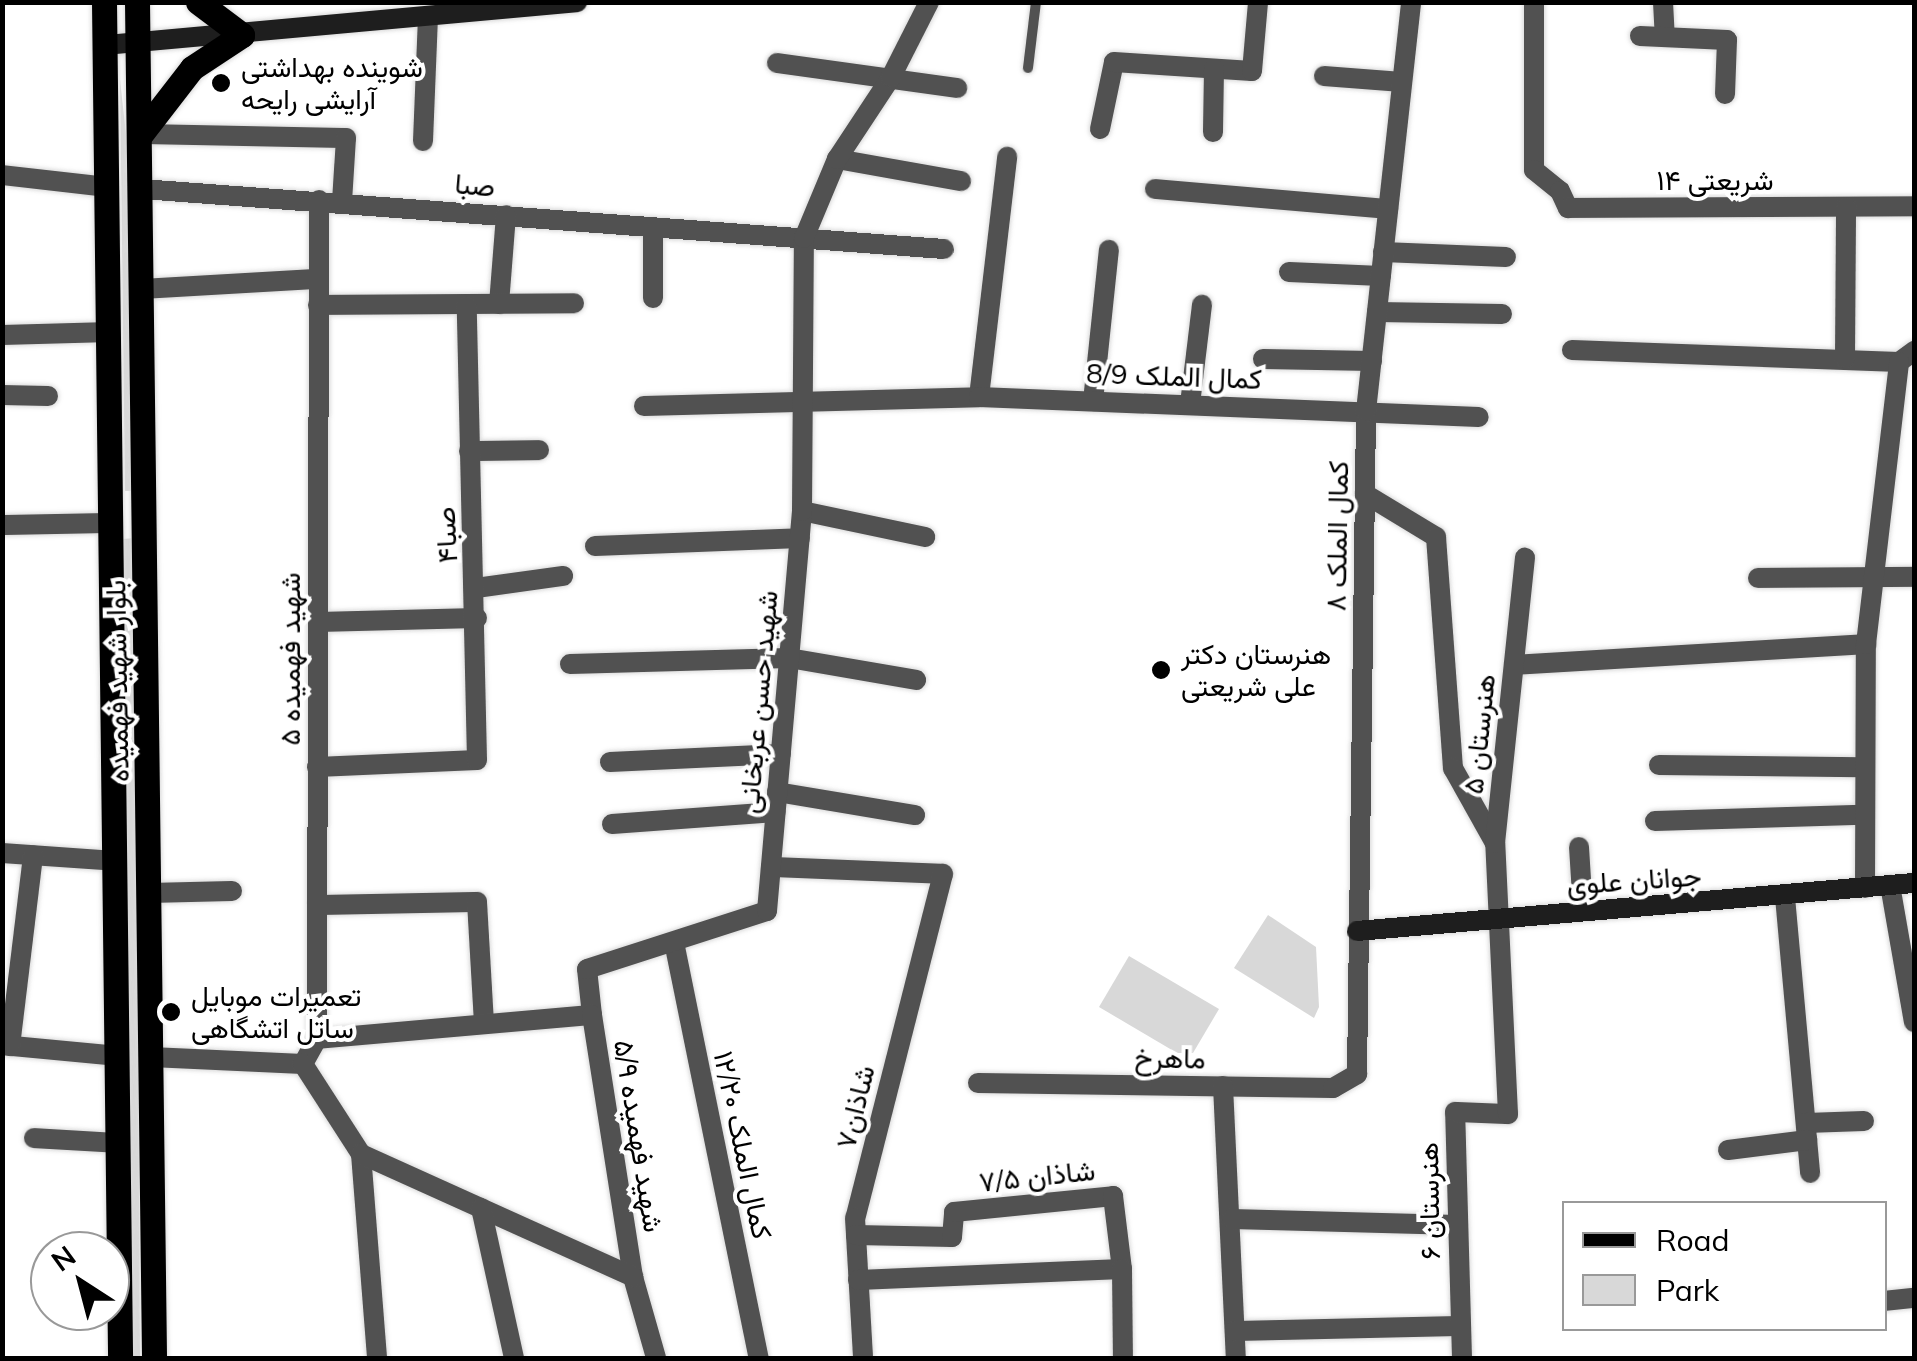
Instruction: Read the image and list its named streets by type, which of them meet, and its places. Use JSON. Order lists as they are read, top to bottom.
{
  "streets": {
    "main road": ["بلوار شهید فهمیده"],
    "street": [
      "شریعتی ۱۴",
      "صبا",
      "کمال الملک 8/9",
      "صبا۴",
      "کمال الملک ۸",
      "شهید فهمیده ۵",
      "شهید حسن عربخانی",
      "هنرستان ۵",
      "جوانان علوی",
      "ماهرخ",
      "شاذان۷",
      "شهید فهمیده ۵/۹",
      "کمال الملک ۱۲/۲۰",
      "شاذان ۷/۵",
      "هنرستان ۶"
    ]
  },
  "crossings": [
    ["صبا", "شهید فهمیده ۵"],
    ["صبا", "بلوار شهید فهمیده"],
    ["صبا", "شهید حسن عربخانی"],
    ["کمال الملک 8/9", "کمال الملک ۸"],
    ["کمال الملک 8/9", "شهید حسن عربخانی"],
    ["صبا۴", "شهید فهمیده ۵"],
    ["کمال الملک ۸", "جوانان علوی"],
    ["کمال الملک ۸", "ماهرخ"],
    ["شهید فهمیده ۵", "شهید فهمیده ۵/۹"],
    ["شهید حسن عربخانی", "شاذان۷"],
    ["شهید حسن عربخانی", "کمال الملک ۱۲/۲۰"],
    ["هنرستان ۵", "جوانان علوی"],
    ["هنرستان ۵", "هنرستان ۶"],
    ["جوانان علوی", "هنرستان ۶"],
    ["شاذان۷", "شاذان ۷/۵"]
  ],
  "places": ["شوینده بهداشتی آرایشی رایحه", "هنرستان دکتر علی شریعتی", "تعمیرات موبایل ساتل اتشگاهی"],
  "legend": ["Road", "Park"],
  "north": "top left"
}
